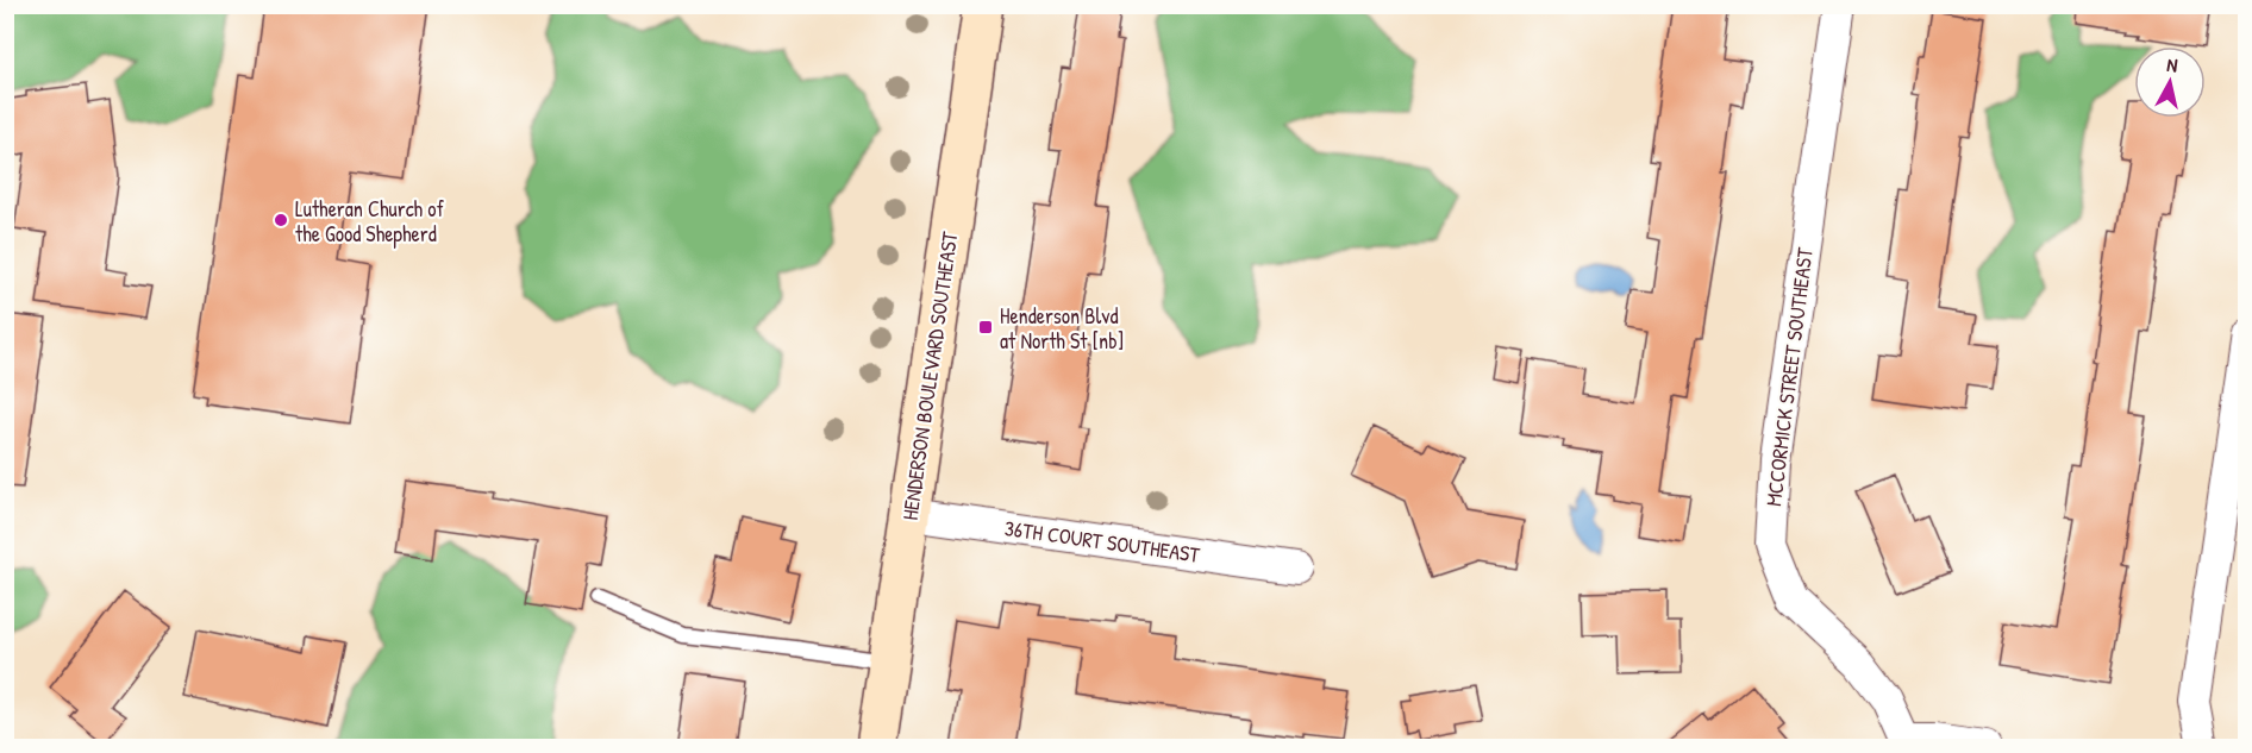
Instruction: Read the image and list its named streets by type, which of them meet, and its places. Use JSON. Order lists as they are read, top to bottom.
{
  "streets": {
    "main road": ["HENDERSON BOULEVARD SOUTHEAST"],
    "street": ["MCCORMICK STREET SOUTHEAST", "36TH COURT SOUTHEAST"]
  },
  "crossings": [
    ["HENDERSON BOULEVARD SOUTHEAST", "36TH COURT SOUTHEAST"]
  ],
  "places": {
    "other": ["Lutheran Church of the Good Shepherd"],
    "transit": ["Henderson Blvd at North St [nb]"]
  },
  "north": "top"
}
